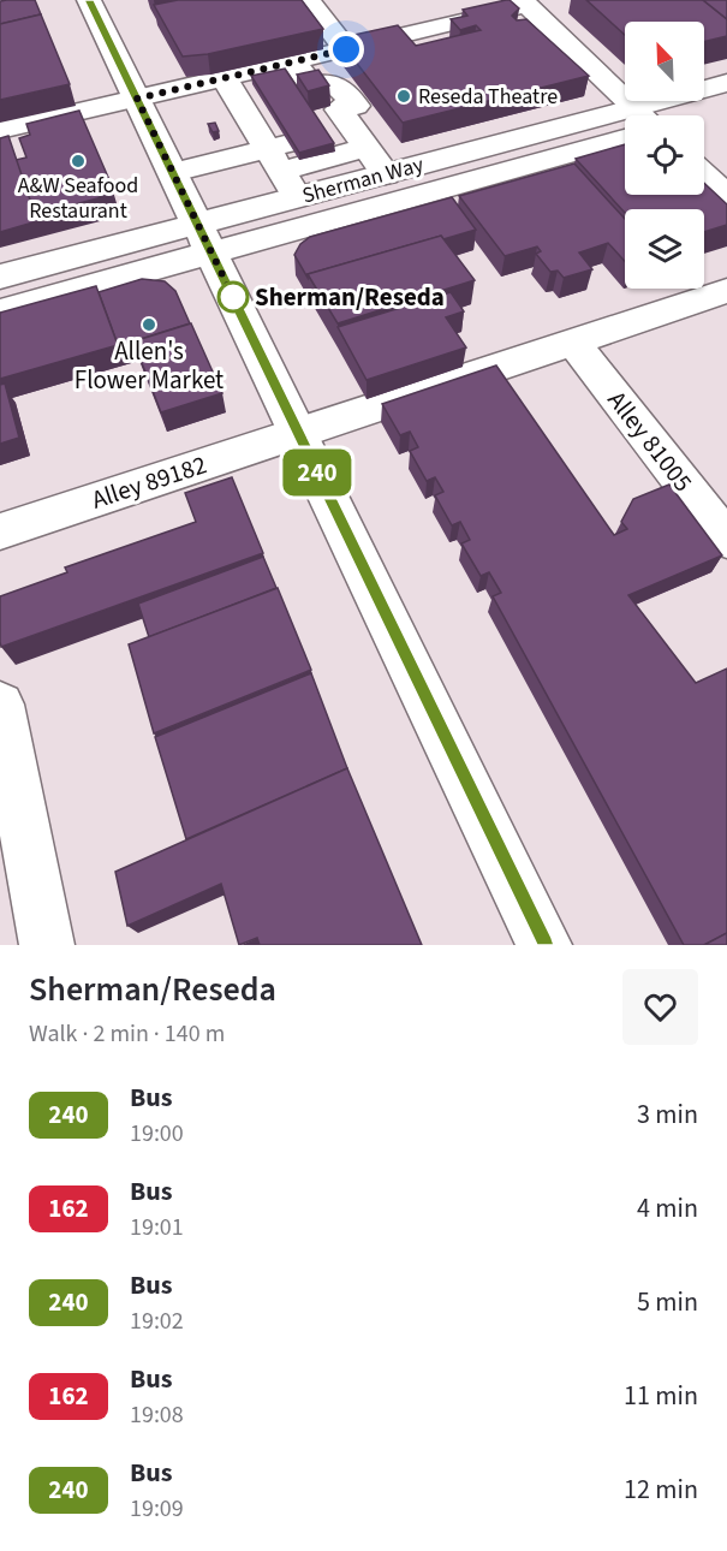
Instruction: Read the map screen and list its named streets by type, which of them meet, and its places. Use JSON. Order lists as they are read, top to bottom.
{
  "streets": {
    "main road": ["Sherman Way", "Alley 81005", "Alley 89182"]
  },
  "crossings": [
    ["Alley 81005", "Alley 89182"]
  ],
  "places": [
    "Reseda Theatre",
    "A&W Seafood Restaurant",
    "Sherman/Reseda",
    "Allen's Flower Market"
  ],
  "lines": ["bus line 240"],
  "north": "top left",
  "page": {
    "on_map": "240",
    "heading": ["Sherman/Reseda", "Walk · 2 min · 140 m"],
    "list": [
      {
        "mark": "240",
        "name": "Bus",
        "note": "19:00",
        "value": "3 min"
      },
      {
        "mark": "162",
        "name": "Bus",
        "note": "19:01",
        "value": "4 min"
      },
      {
        "mark": "240",
        "name": "Bus",
        "note": "19:02",
        "value": "5 min"
      },
      {
        "mark": "162",
        "name": "Bus",
        "note": "19:08",
        "value": "11 min"
      },
      {
        "mark": "240",
        "name": "Bus",
        "note": "19:09",
        "value": "12 min"
      }
    ]
  }
}
